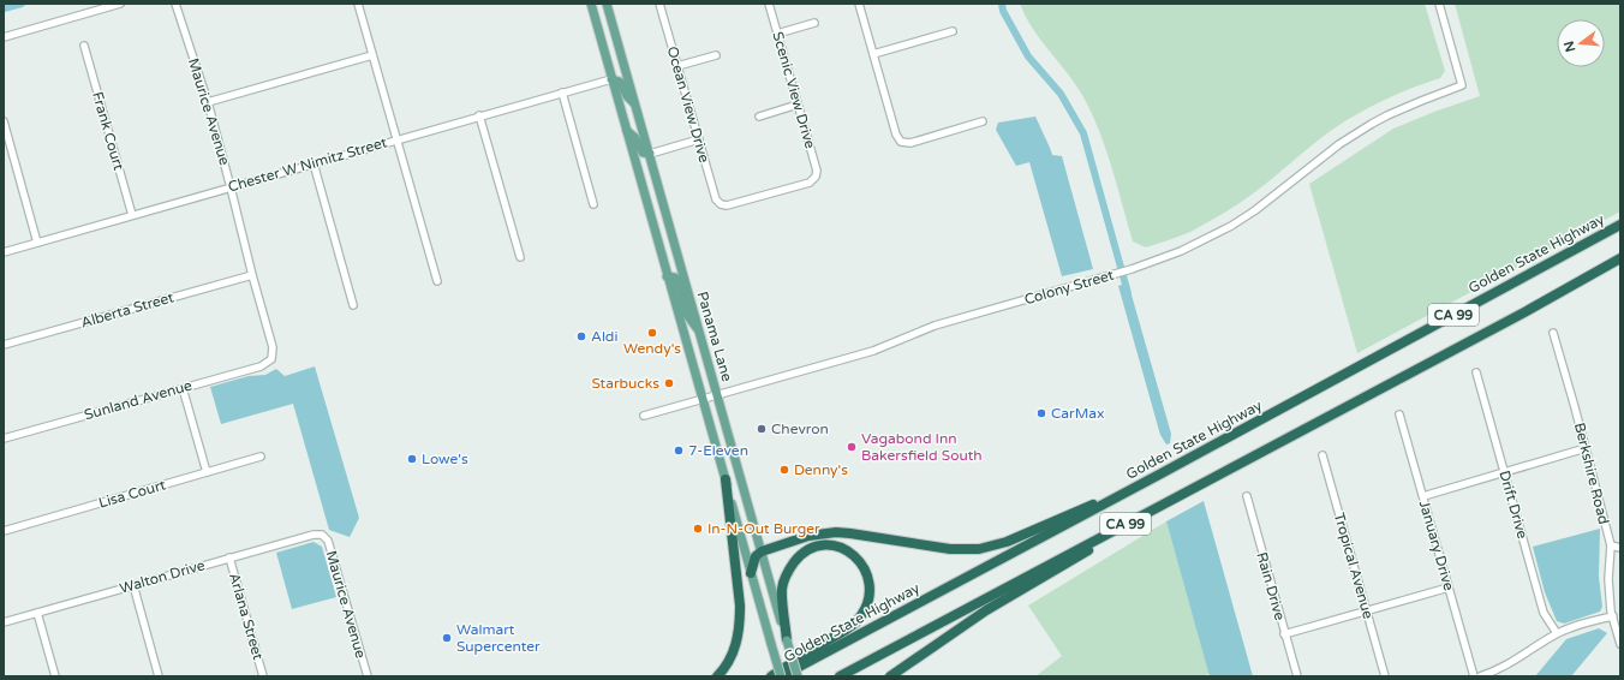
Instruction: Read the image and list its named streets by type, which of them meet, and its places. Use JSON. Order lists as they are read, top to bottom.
{
  "streets": {
    "highway": ["Golden State Highway", "CA 99"],
    "main road": ["Panama Lane"],
    "street": [
      "Scenic View Drive",
      "Ocean View Drive",
      "Maurice Avenue",
      "Frank Court",
      "Chester W Nimitz Street",
      "Colony Street",
      "Alberta Street",
      "Sunland Avenue",
      "Berkshire Road",
      "Lisa Court",
      "Drift Drive",
      "January Drive",
      "Tropical Avenue",
      "Walton Drive",
      "Rain Drive",
      "Arlana Street"
    ]
  },
  "crossings": [
    ["Scenic View Drive", "Ocean View Drive"],
    ["Maurice Avenue", "Chester W Nimitz Street"],
    ["Maurice Avenue", "Alberta Street"],
    ["Maurice Avenue", "Sunland Avenue"],
    ["Maurice Avenue", "Walton Drive"],
    ["Frank Court", "Chester W Nimitz Street"],
    ["Chester W Nimitz Street", "Panama Lane"],
    ["Golden State Highway", "Panama Lane"],
    ["Colony Street", "Panama Lane"],
    ["Walton Drive", "Arlana Street"]
  ],
  "places": [
    "Wendy's",
    "Aldi",
    "Starbucks",
    "CarMax",
    "Chevron",
    "Vagabond Inn Bakersfield South",
    "7-Eleven",
    "Lowe's",
    "Denny's",
    "In-N-Out Burger",
    "Walmart Supercenter"
  ],
  "north": "left"
}
